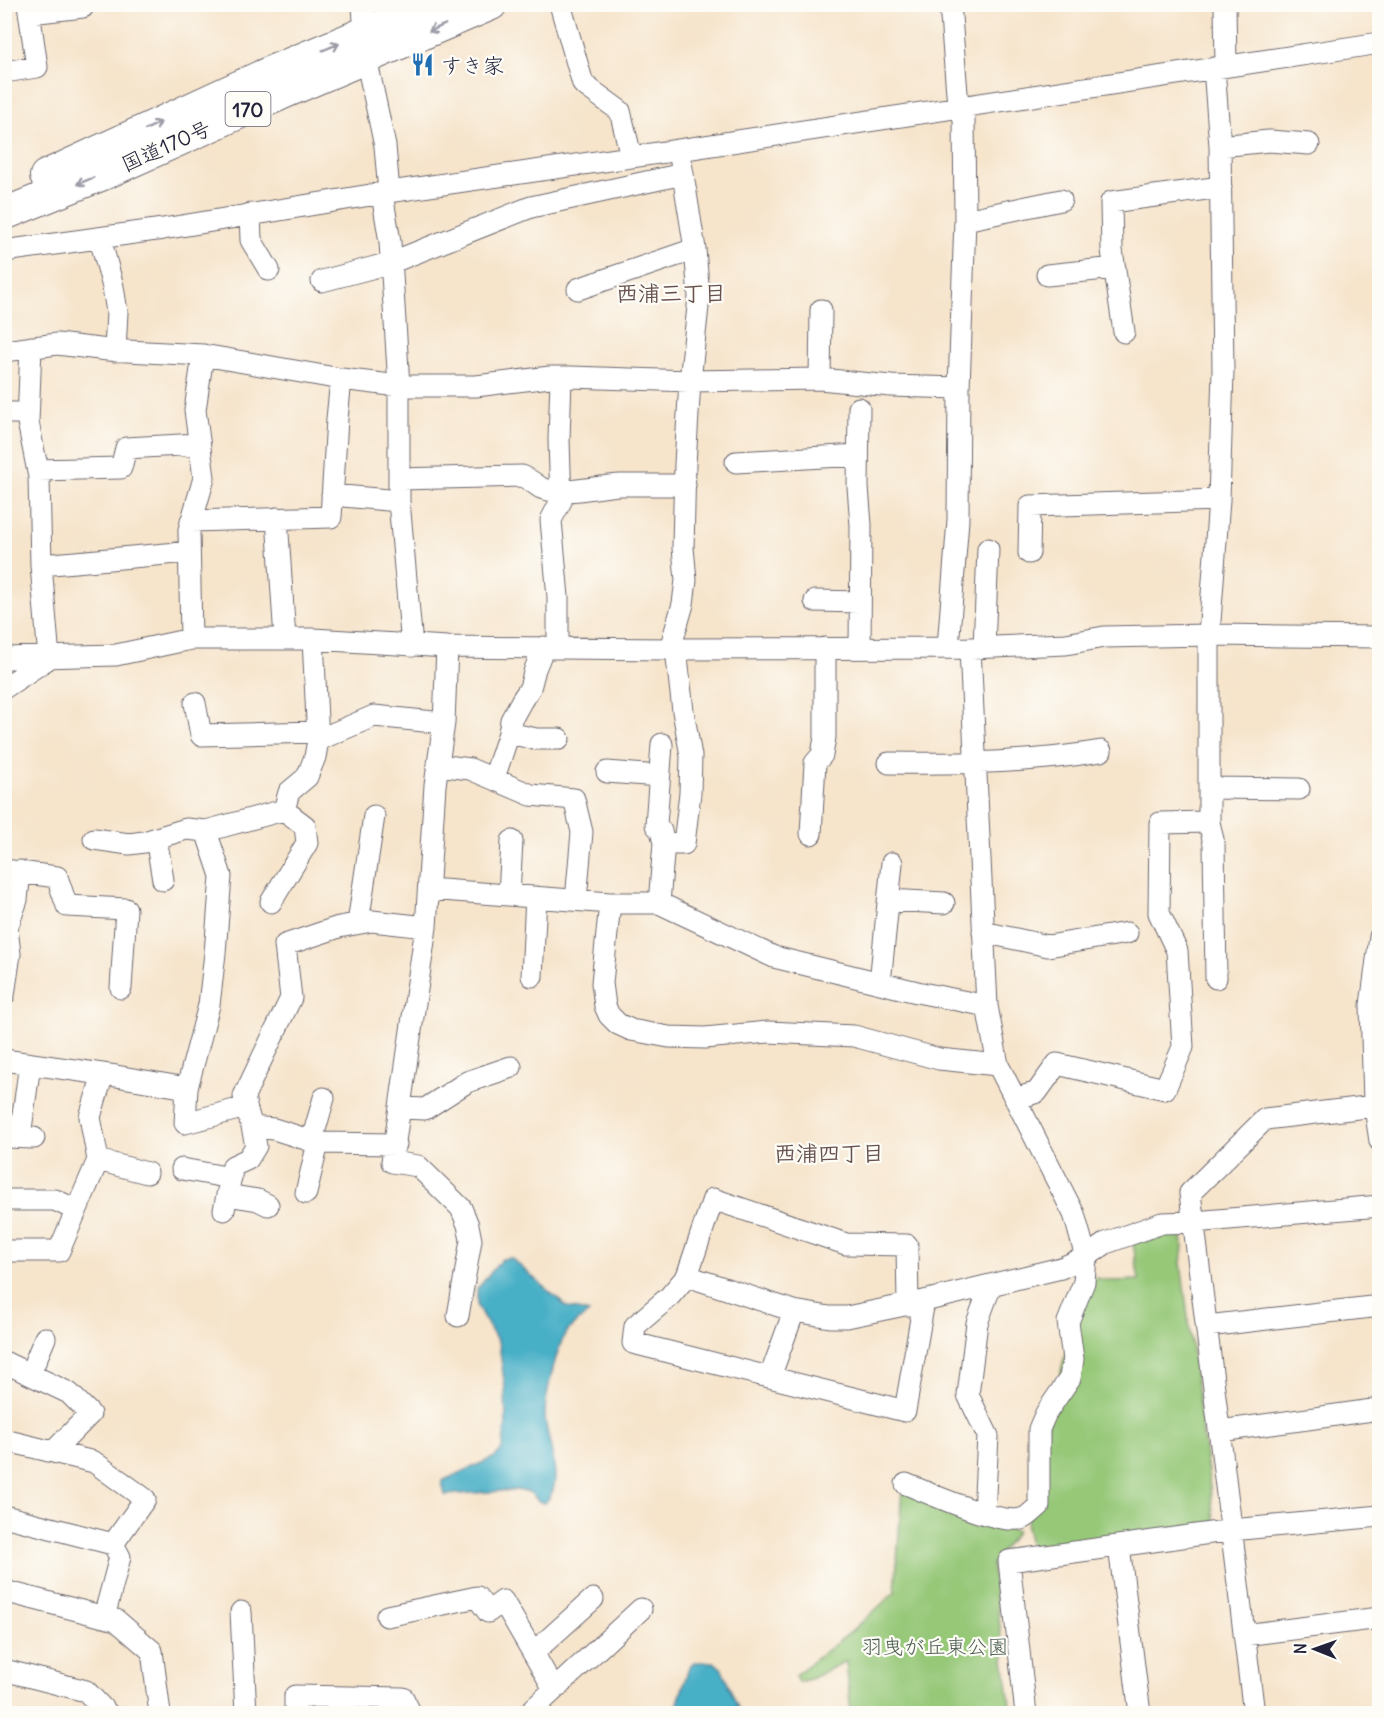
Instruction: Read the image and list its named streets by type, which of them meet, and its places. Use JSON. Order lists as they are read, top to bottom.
{
  "streets": {
    "highway": ["170", "国道170号"]
  },
  "districts": ["西浦三丁目", "西浦四丁目"],
  "parks": ["羽曳が丘東公園"],
  "places": {
    "restaurant": ["すき家"]
  },
  "north": "left"
}
